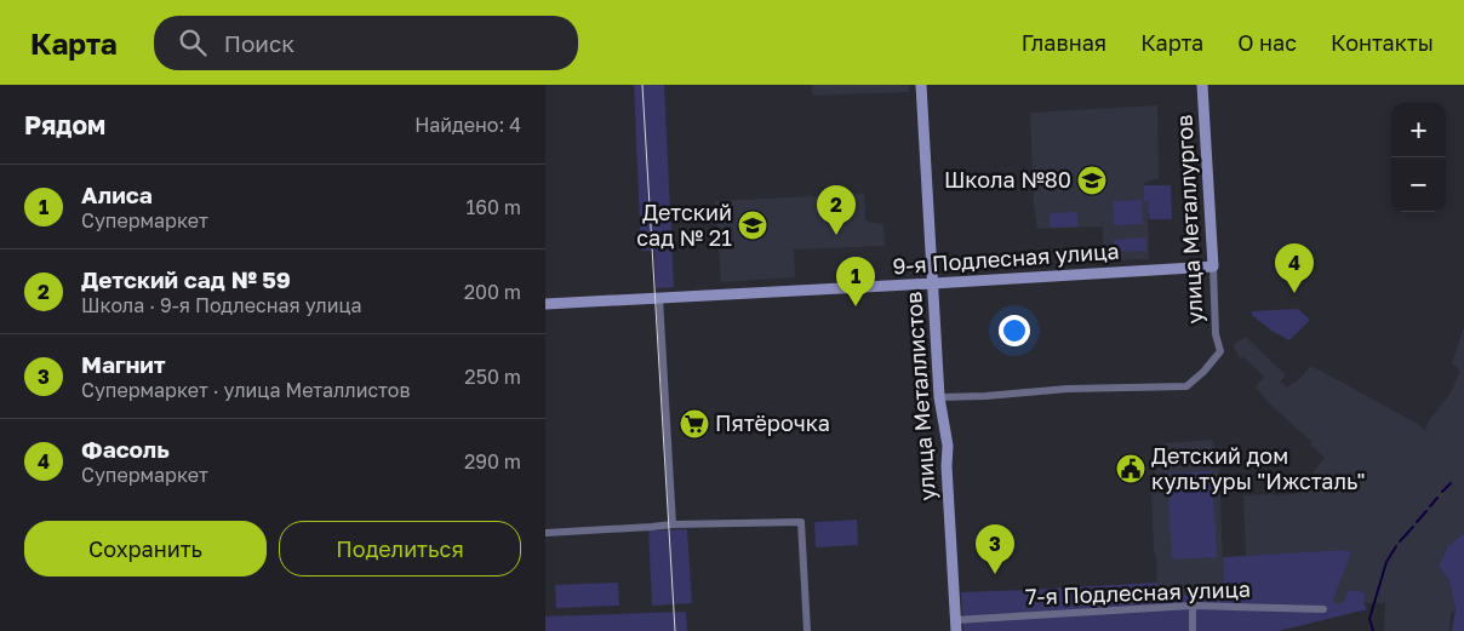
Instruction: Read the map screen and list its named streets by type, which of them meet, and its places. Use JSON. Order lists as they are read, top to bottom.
{
  "streets": {
    "street": [
      "улица Металлургов",
      "9-я Подлесная улица",
      "улица Металлистов",
      "7-я Подлесная улица"
    ]
  },
  "crossings": [
    ["улица Металлургов", "9-я Подлесная улица"],
    ["улица Металлургов", "улица Металлистов"],
    ["9-я Подлесная улица", "улица Металлистов"],
    ["улица Металлистов", "7-я Подлесная улица"]
  ],
  "places": {
    "school or university": ["Школа №80", "Детский сад № 21"],
    "supermarket": ["Пятёрочка"],
    "public building": ["Детский дом культуры \"Ижсталь\""]
  },
  "page": {
    "header": "Карта",
    "search": "Поиск",
    "nav": [
      "Главная",
      "Карта",
      "О нас",
      "Контакты"
    ],
    "heading": ["Рядом", "Найдено: 4"],
    "map_buttons": ["+", "−"],
    "list": [
      {
        "mark": "1",
        "name": "Алиса",
        "note": "Супермаркет",
        "value": "160 m"
      },
      {
        "mark": "2",
        "name": "Детский сад № 59",
        "note": "Школа · 9-я Подлесная улица",
        "value": "200 m"
      },
      {
        "mark": "3",
        "name": "Магнит",
        "note": "Супермаркет · улица Металлистов",
        "value": "250 m"
      },
      {
        "mark": "4",
        "name": "Фасоль",
        "note": "Супермаркет",
        "value": "290 m"
      }
    ],
    "pins": [
      "2",
      "4",
      "1",
      "3"
    ],
    "buttons": ["Сохранить", "Поделиться"]
  }
}
